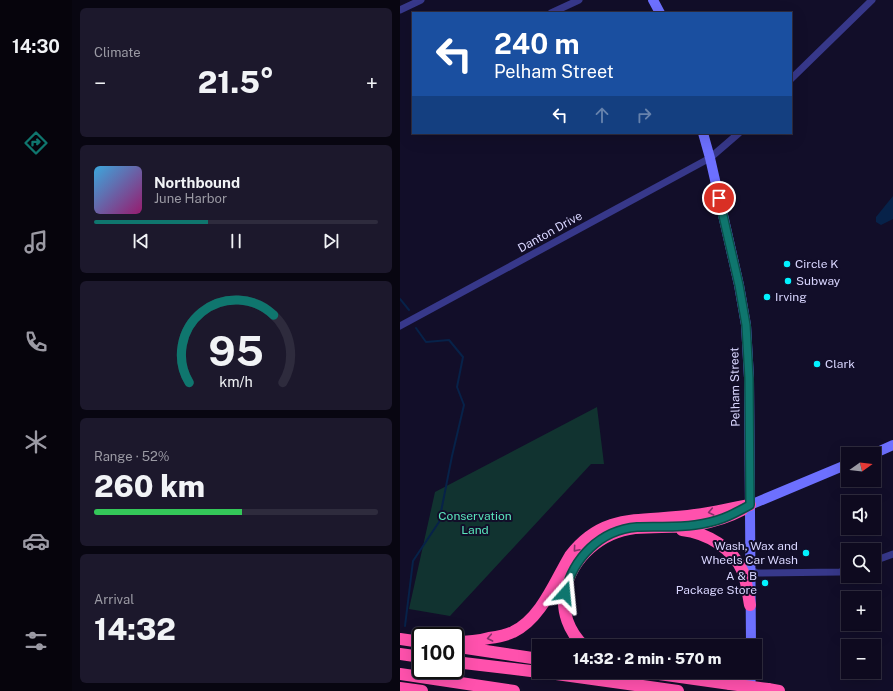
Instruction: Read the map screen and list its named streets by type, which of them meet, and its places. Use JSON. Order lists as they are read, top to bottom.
{
  "streets": {
    "street": ["Danton Drive", "Pelham Street"]
  },
  "crossings": [
    ["Danton Drive", "Pelham Street"]
  ],
  "parks": ["Conservation Land"],
  "places": [
    "Circle K",
    "Subway",
    "Irving",
    "Clark",
    "Wash, Wax and Wheels Car Wash",
    "A & B Package Store"
  ],
  "north": "right",
  "page": {
    "tabs": "14:30",
    "tile": [
      "Climate",
      ["Range · 52%", "260 km"],
      ["Arrival", "14:32"]
    ],
    "turn": ["240 m", "Pelham Street"],
    "heat": ["−", "21.5°", "+"],
    "song": ["Northbound", "June Harbor"],
    "map_buttons": ["+", "−"],
    "limit": "100",
    "trip": "14:32 · 2 min · 570 m",
    "gauge": ["95", "km/h"]
  }
}
